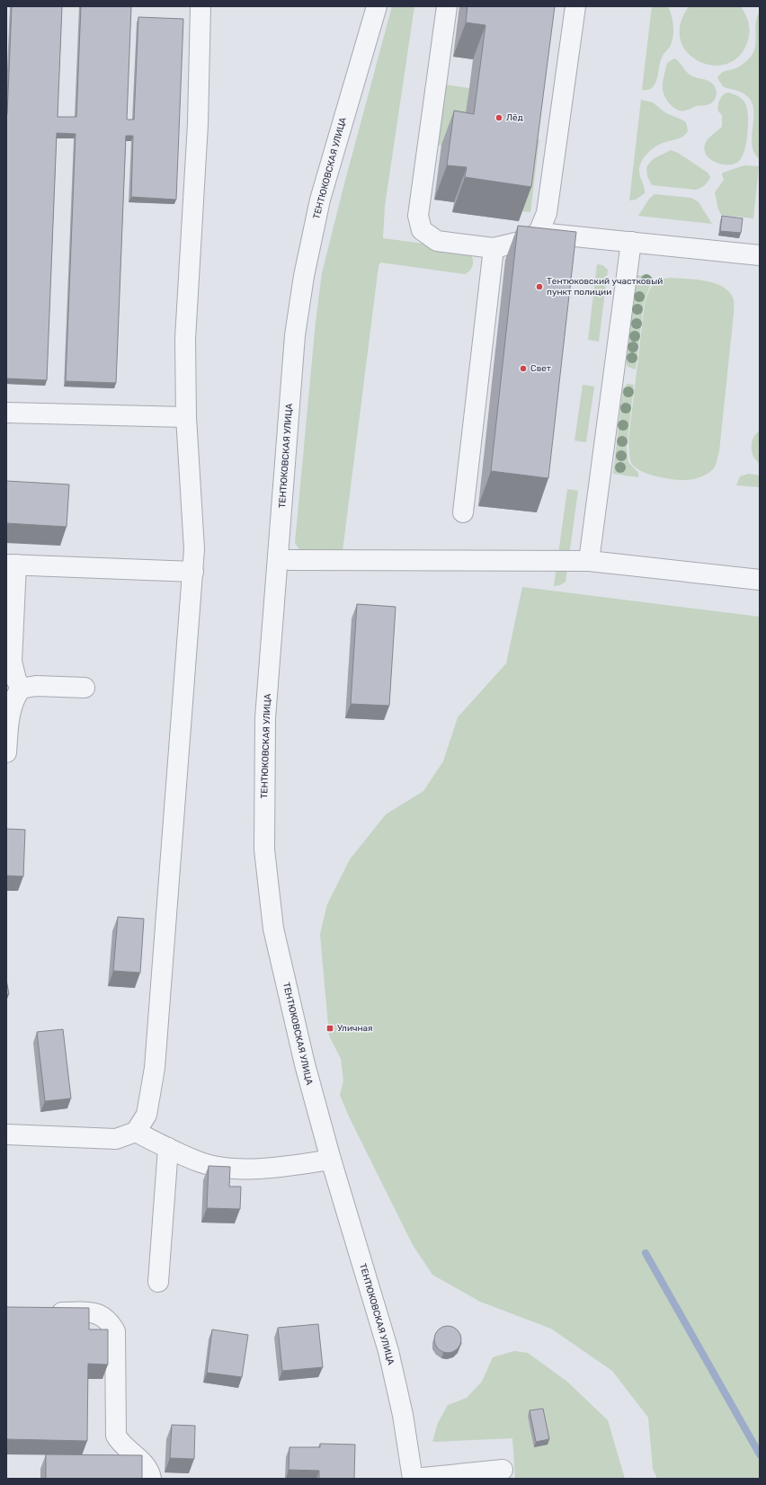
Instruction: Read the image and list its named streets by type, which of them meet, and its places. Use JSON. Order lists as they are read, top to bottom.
{
  "streets": {
    "street": ["ТЕНТЮКОВСКАЯ УЛИЦА"]
  },
  "places": {
    "other": ["Лёд", "Тентюковский участковый пункт полиции", "Свет"],
    "transit": ["Уличная"]
  }
}
